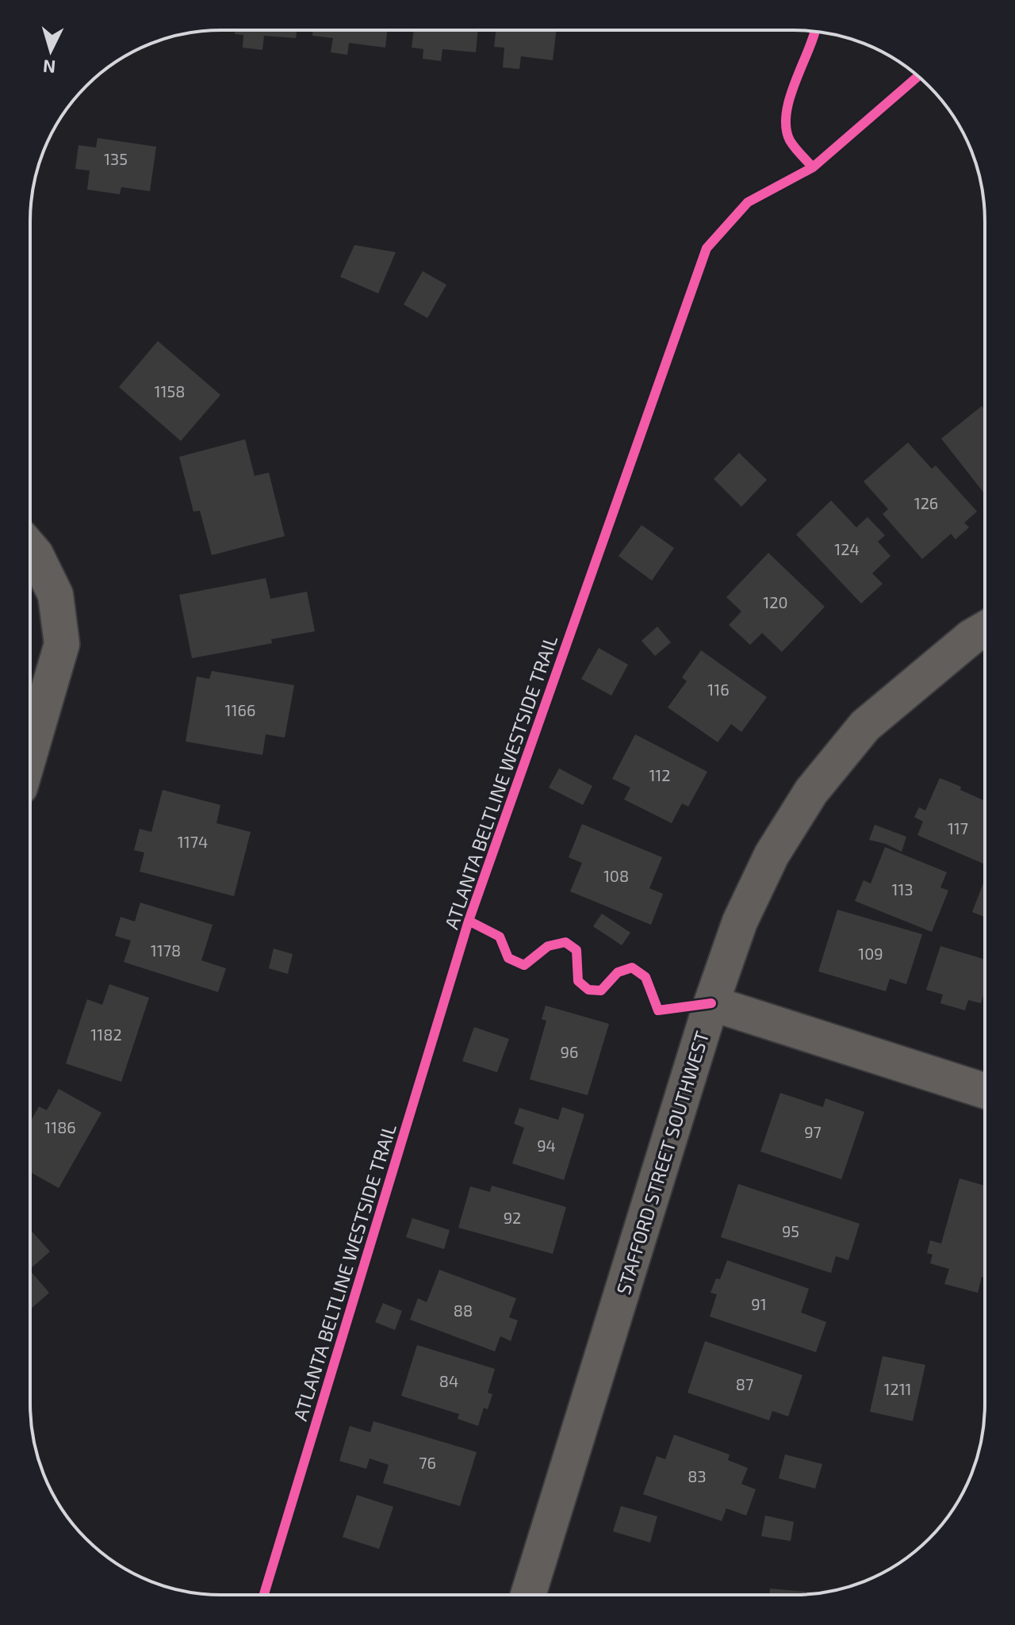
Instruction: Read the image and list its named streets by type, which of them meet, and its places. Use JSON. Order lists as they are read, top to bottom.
{
  "streets": {
    "street": ["STAFFORD STREET SOUTHWEST"],
    "cycle path": ["ATLANTA BELTLINE WESTSIDE TRAIL"]
  },
  "house_numbers": [
    "135",
    "1158",
    "126",
    "124",
    "120",
    "116",
    "1166",
    "112",
    "117",
    "1174",
    "108",
    "113",
    "1178",
    "109",
    "1182",
    "96",
    "1186",
    "97",
    "94",
    "92",
    "95",
    "91",
    "88",
    "84",
    "87",
    "1211",
    "76",
    "83"
  ],
  "north": "bottom"
}
